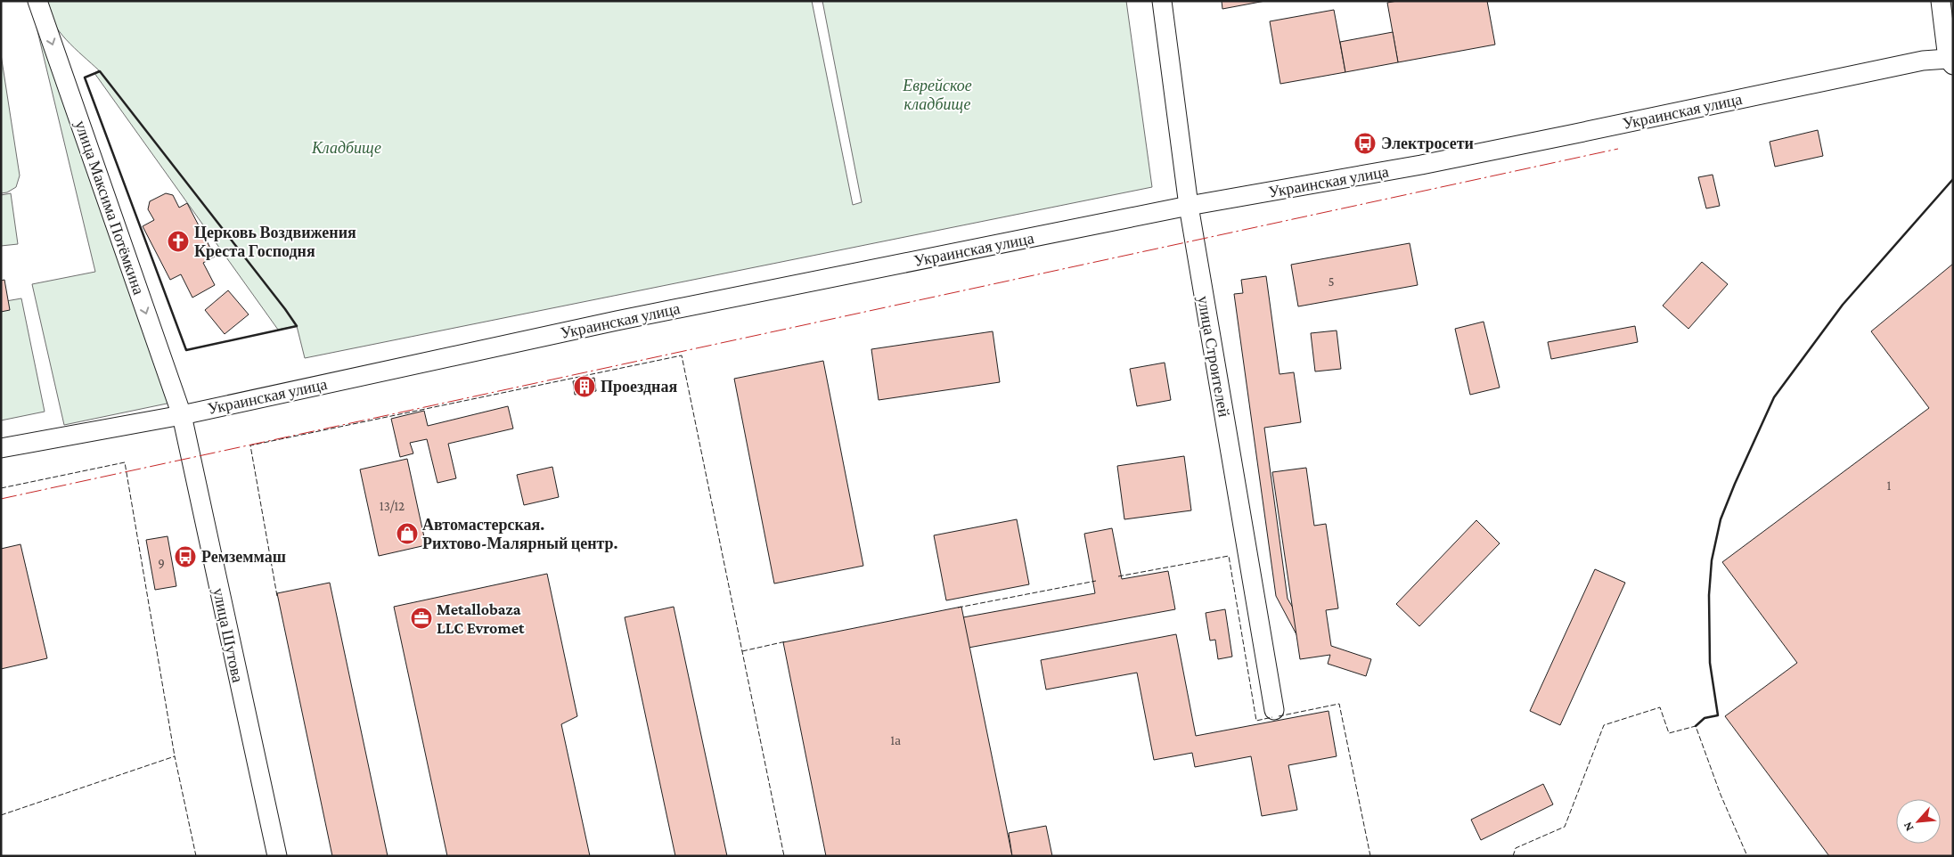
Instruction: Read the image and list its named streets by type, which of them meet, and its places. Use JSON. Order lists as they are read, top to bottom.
{
  "streets": {
    "street": [
      "Украинская улица",
      "улица Максима Потёмкина",
      "улица Строителей",
      "улица Шутова"
    ]
  },
  "crossings": [
    ["Украинская улица", "улица Максима Потёмкина"],
    ["Украинская улица", "улица Строителей"],
    ["Украинская улица", "улица Шутова"],
    ["улица Максима Потёмкина", "улица Шутова"]
  ],
  "one_way": ["улица Максима Потёмкина"],
  "parks": ["Еврейское кладбище", "Кладбище"],
  "places": {
    "bus stop": ["Электросети", "Ремземмаш"],
    "church": ["Церковь Воздвижения Креста Господня"],
    "building": ["Проездная"],
    "shop": ["Автомастерская. Рихтово-Малярный центр."],
    "office": ["Metallobaza LLC Evromet"]
  },
  "house_numbers": [
    "5",
    "1",
    "13/12",
    "9",
    "1а"
  ],
  "north": "bottom left"
}
